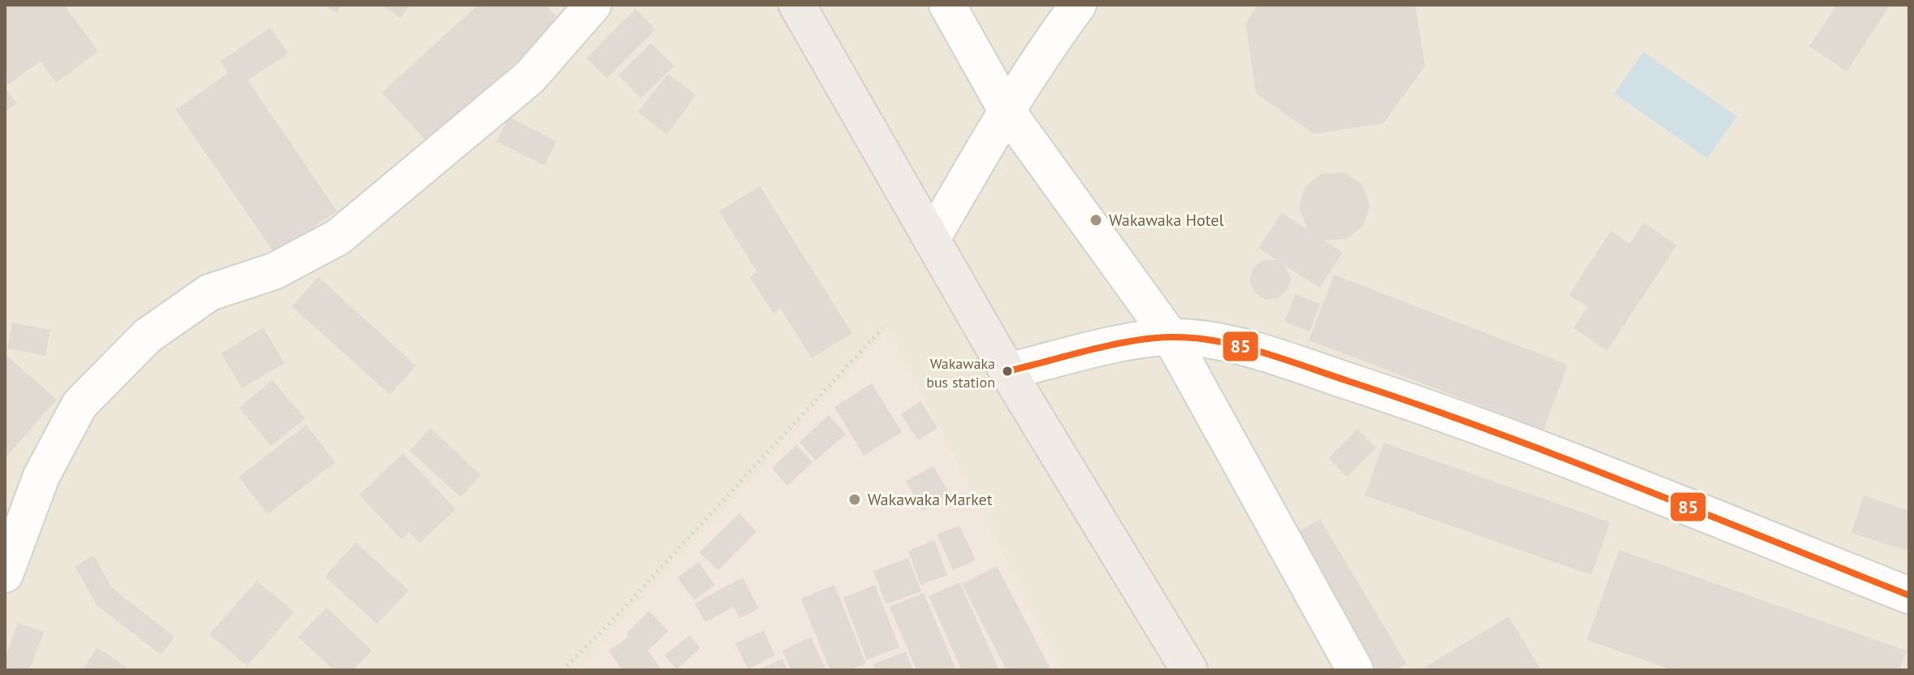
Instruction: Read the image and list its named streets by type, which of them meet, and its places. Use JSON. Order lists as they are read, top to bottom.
{
  "places": ["Wakawaka Hotel", "Wakawaka bus station", "Wakawaka Market"],
  "lines": ["transit line 85"]
}
